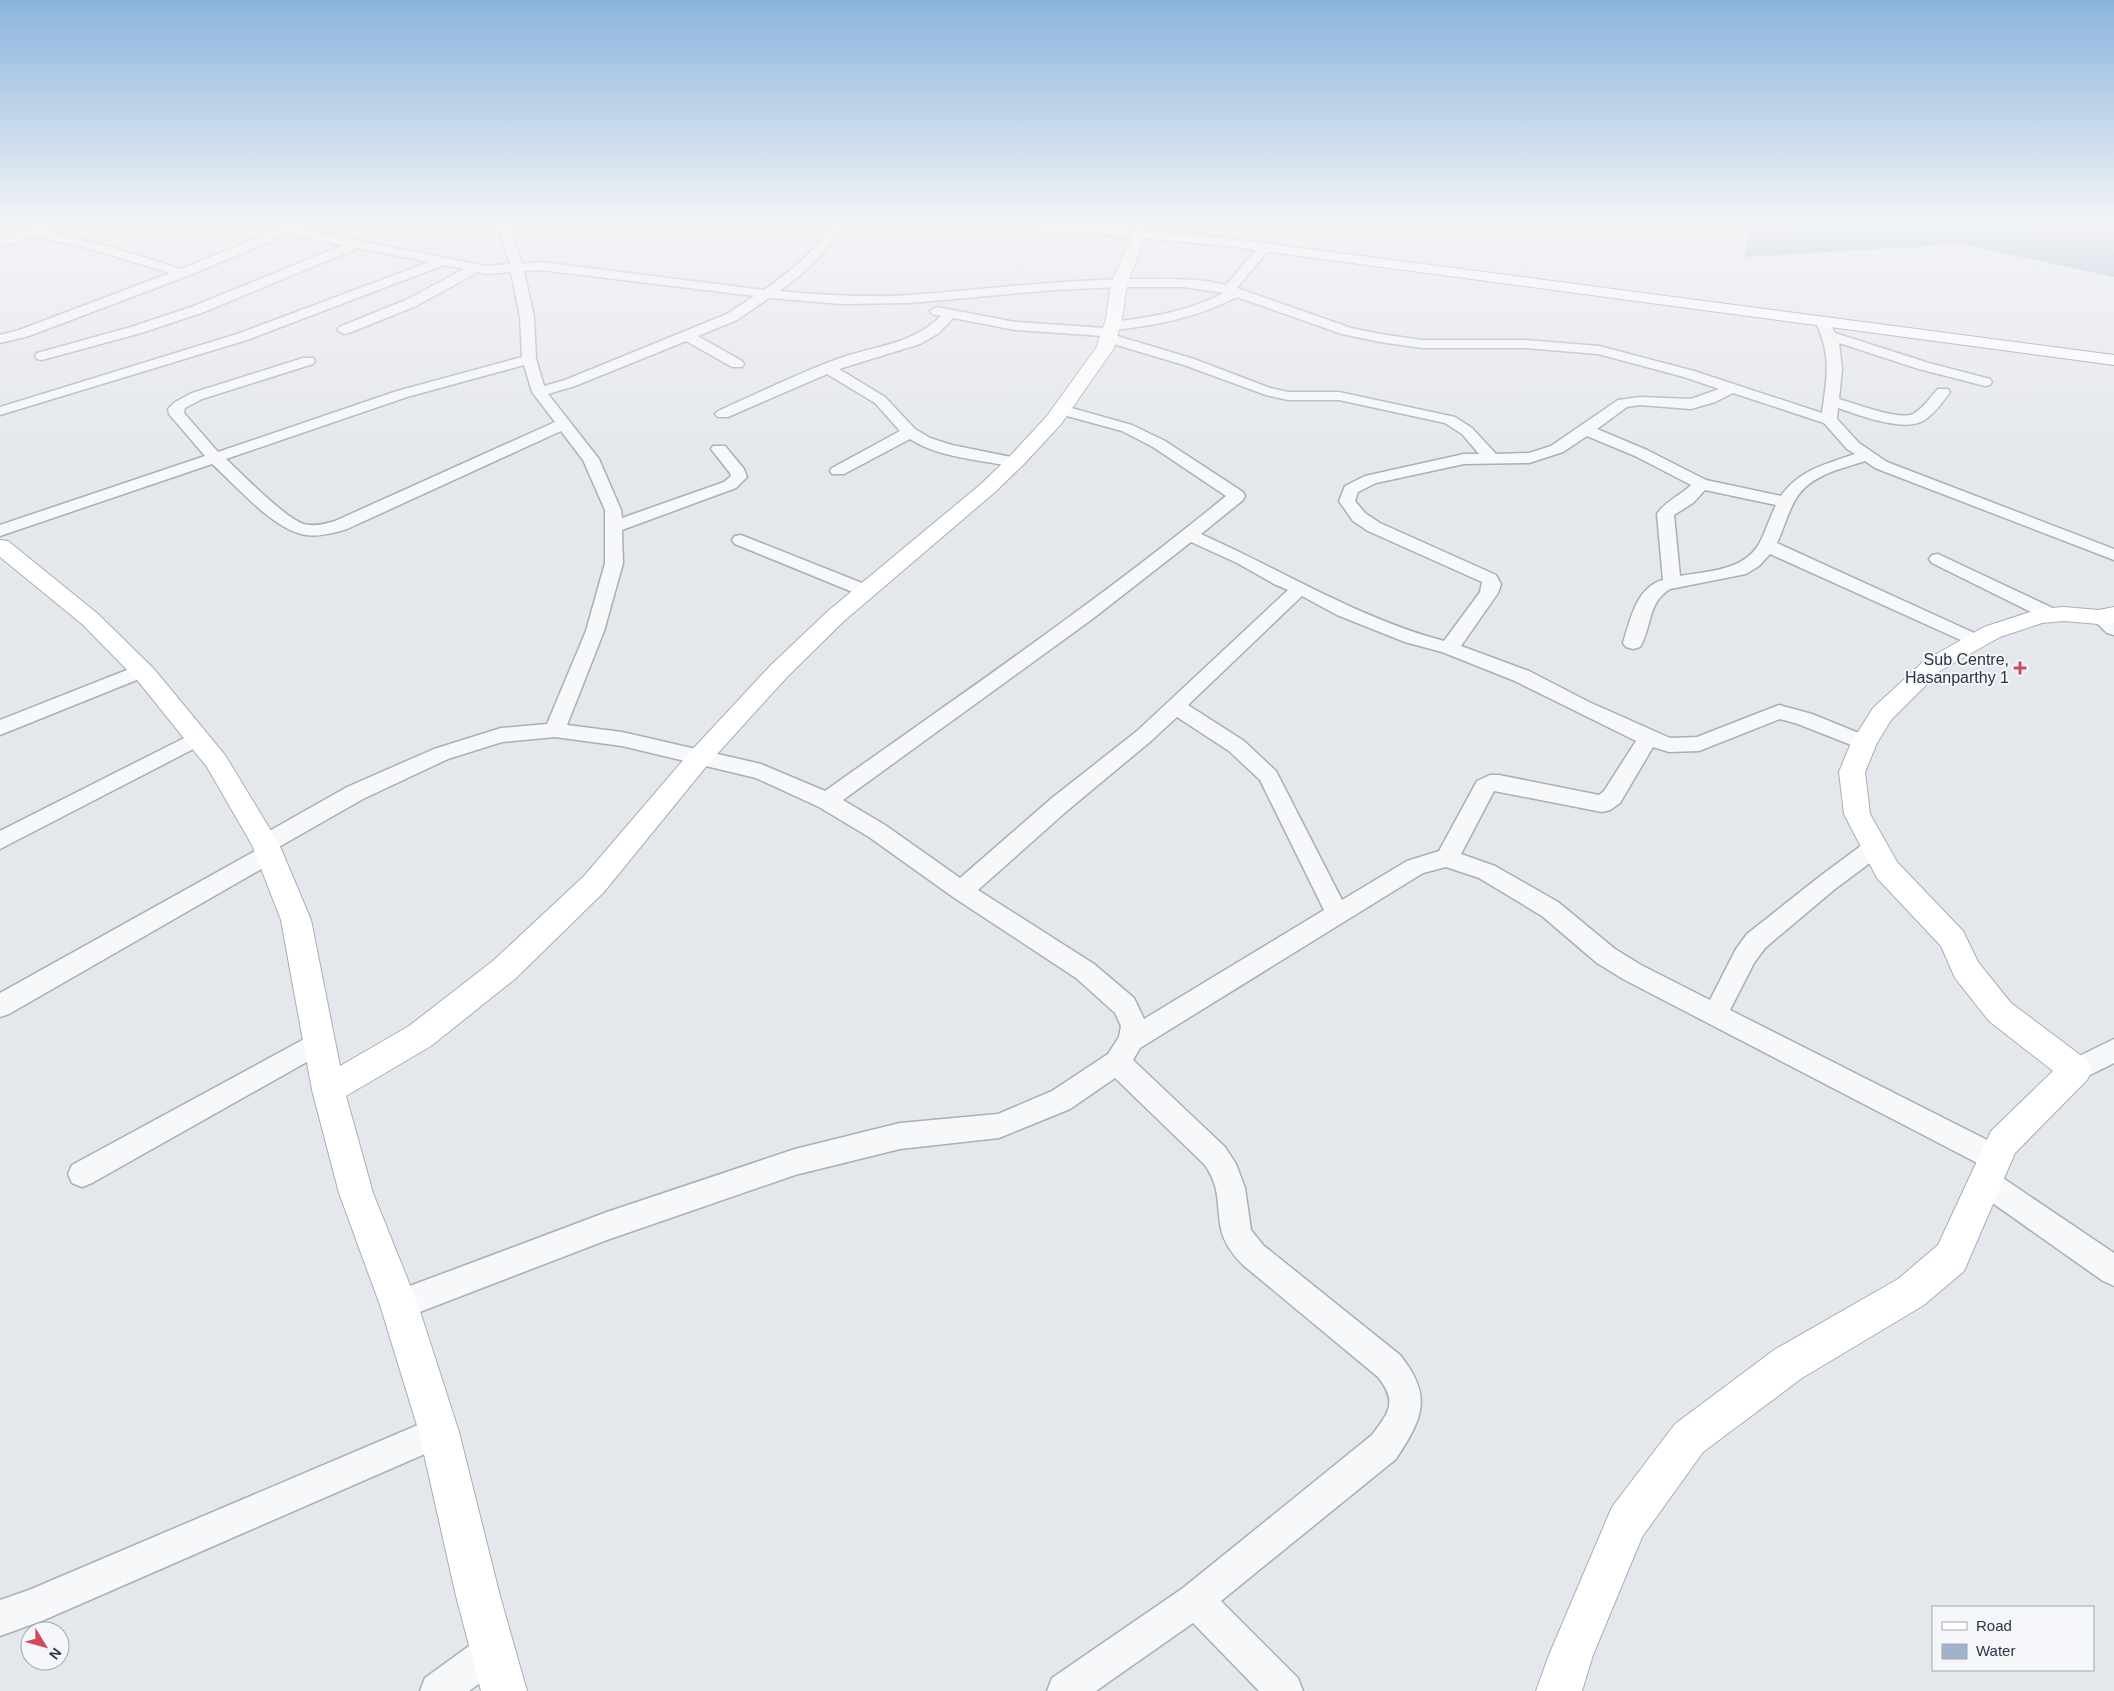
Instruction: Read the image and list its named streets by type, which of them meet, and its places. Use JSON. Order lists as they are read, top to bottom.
{
  "places": {
    "health": ["Sub Centre, Hasanparthy 1"]
  },
  "legend": ["Road", "Water"],
  "north": "bottom right"
}
